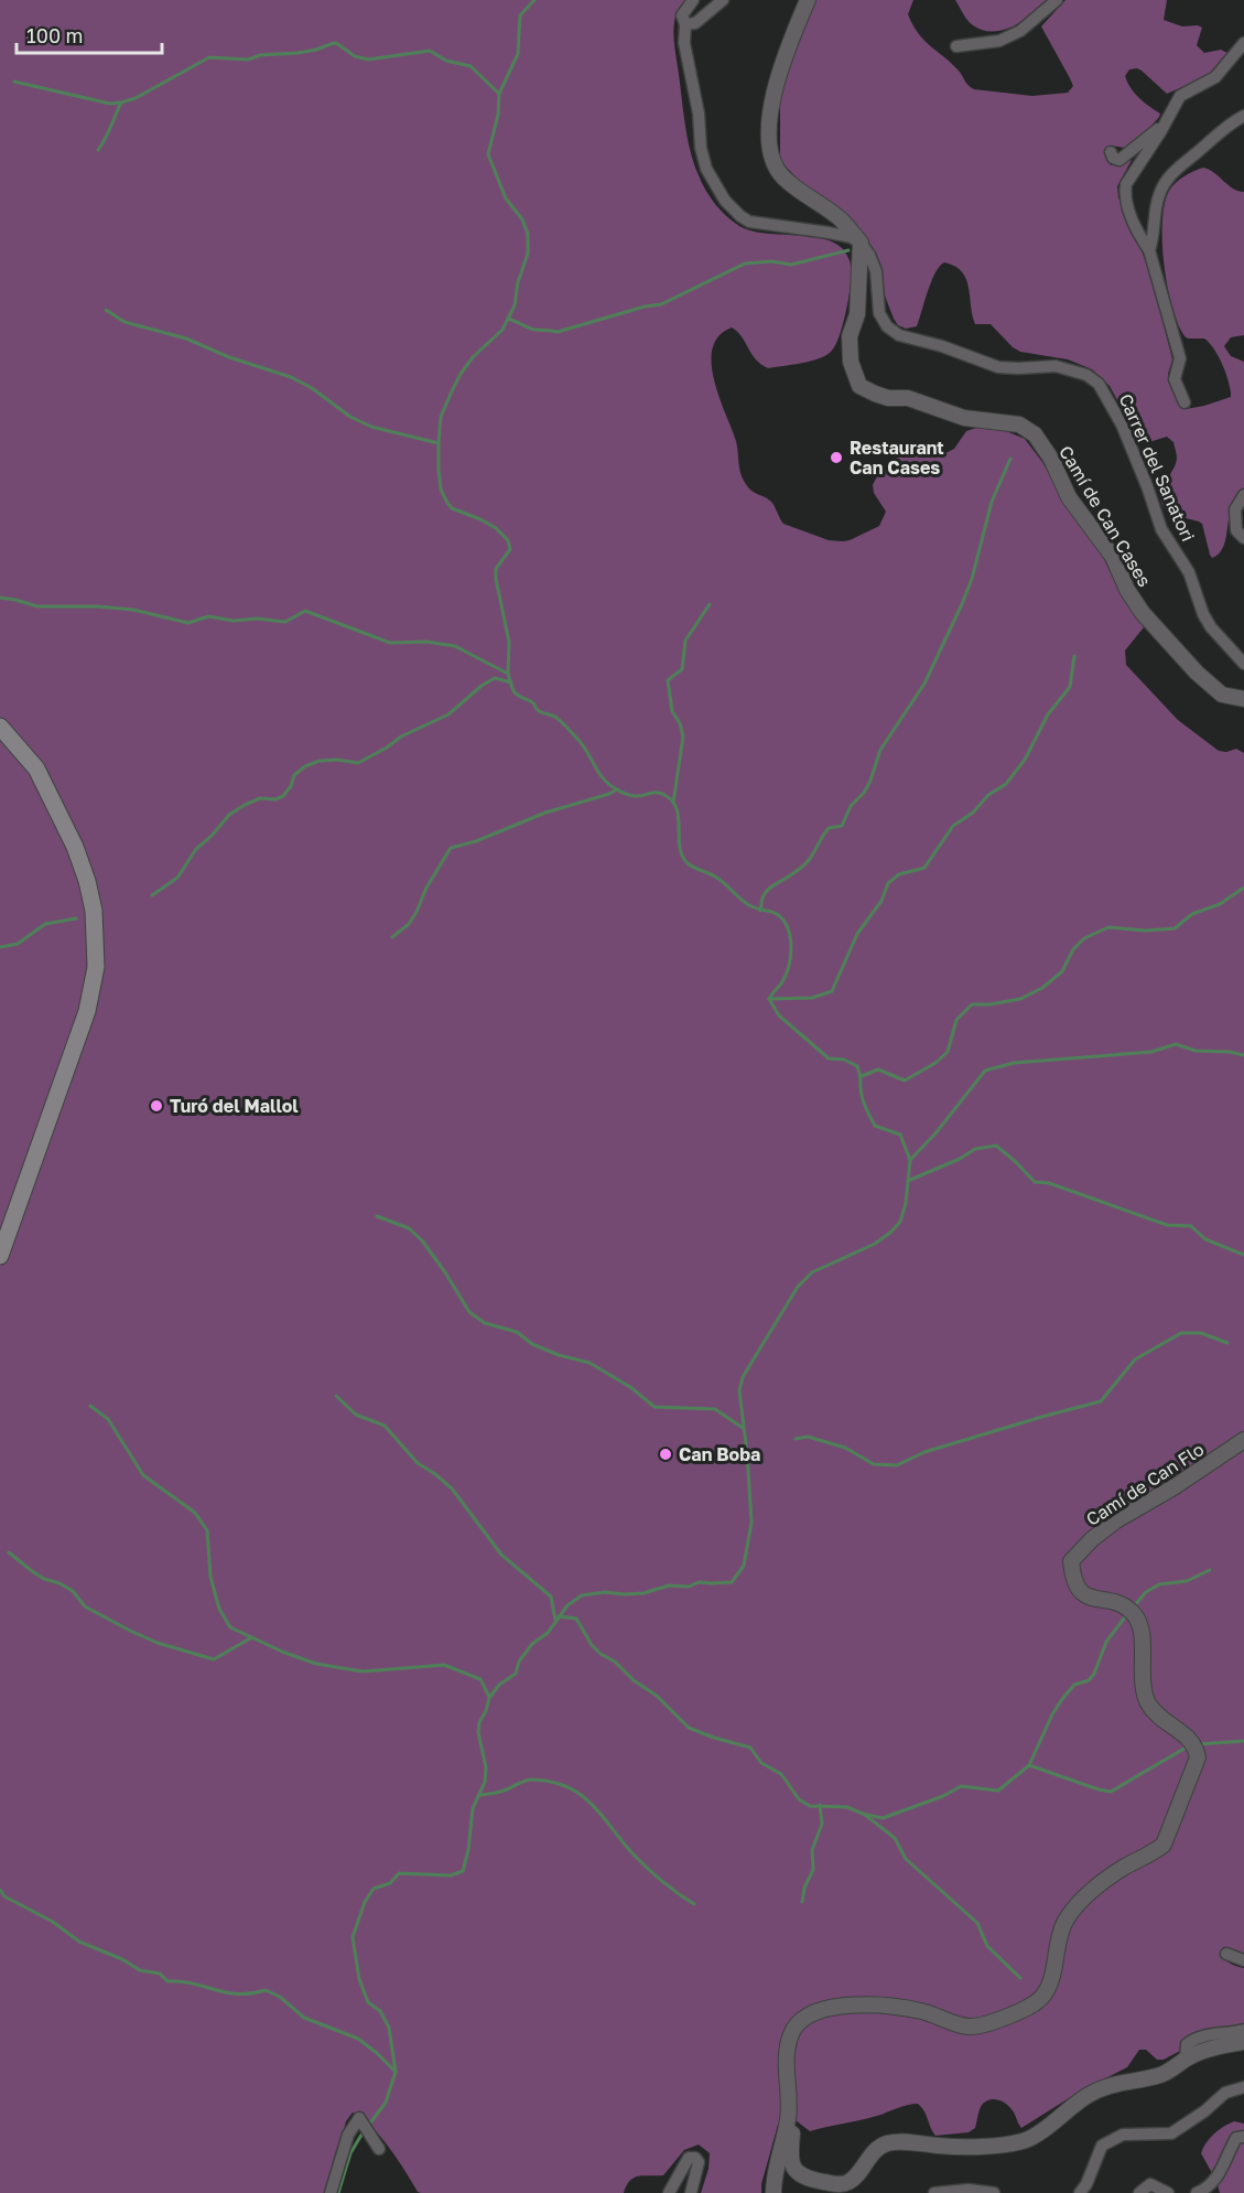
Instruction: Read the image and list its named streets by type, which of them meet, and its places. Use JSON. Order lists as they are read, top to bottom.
{
  "streets": {
    "street": ["Carrer del Sanatori", "Camí de Can Cases", "Camí de Can Flo"]
  },
  "crossings": [
    ["Carrer del Sanatori", "Camí de Can Cases"]
  ],
  "places": ["Restaurant Can Cases", "Turó del Mallol", "Can Boba"],
  "scale_bar": "100 m"
}
